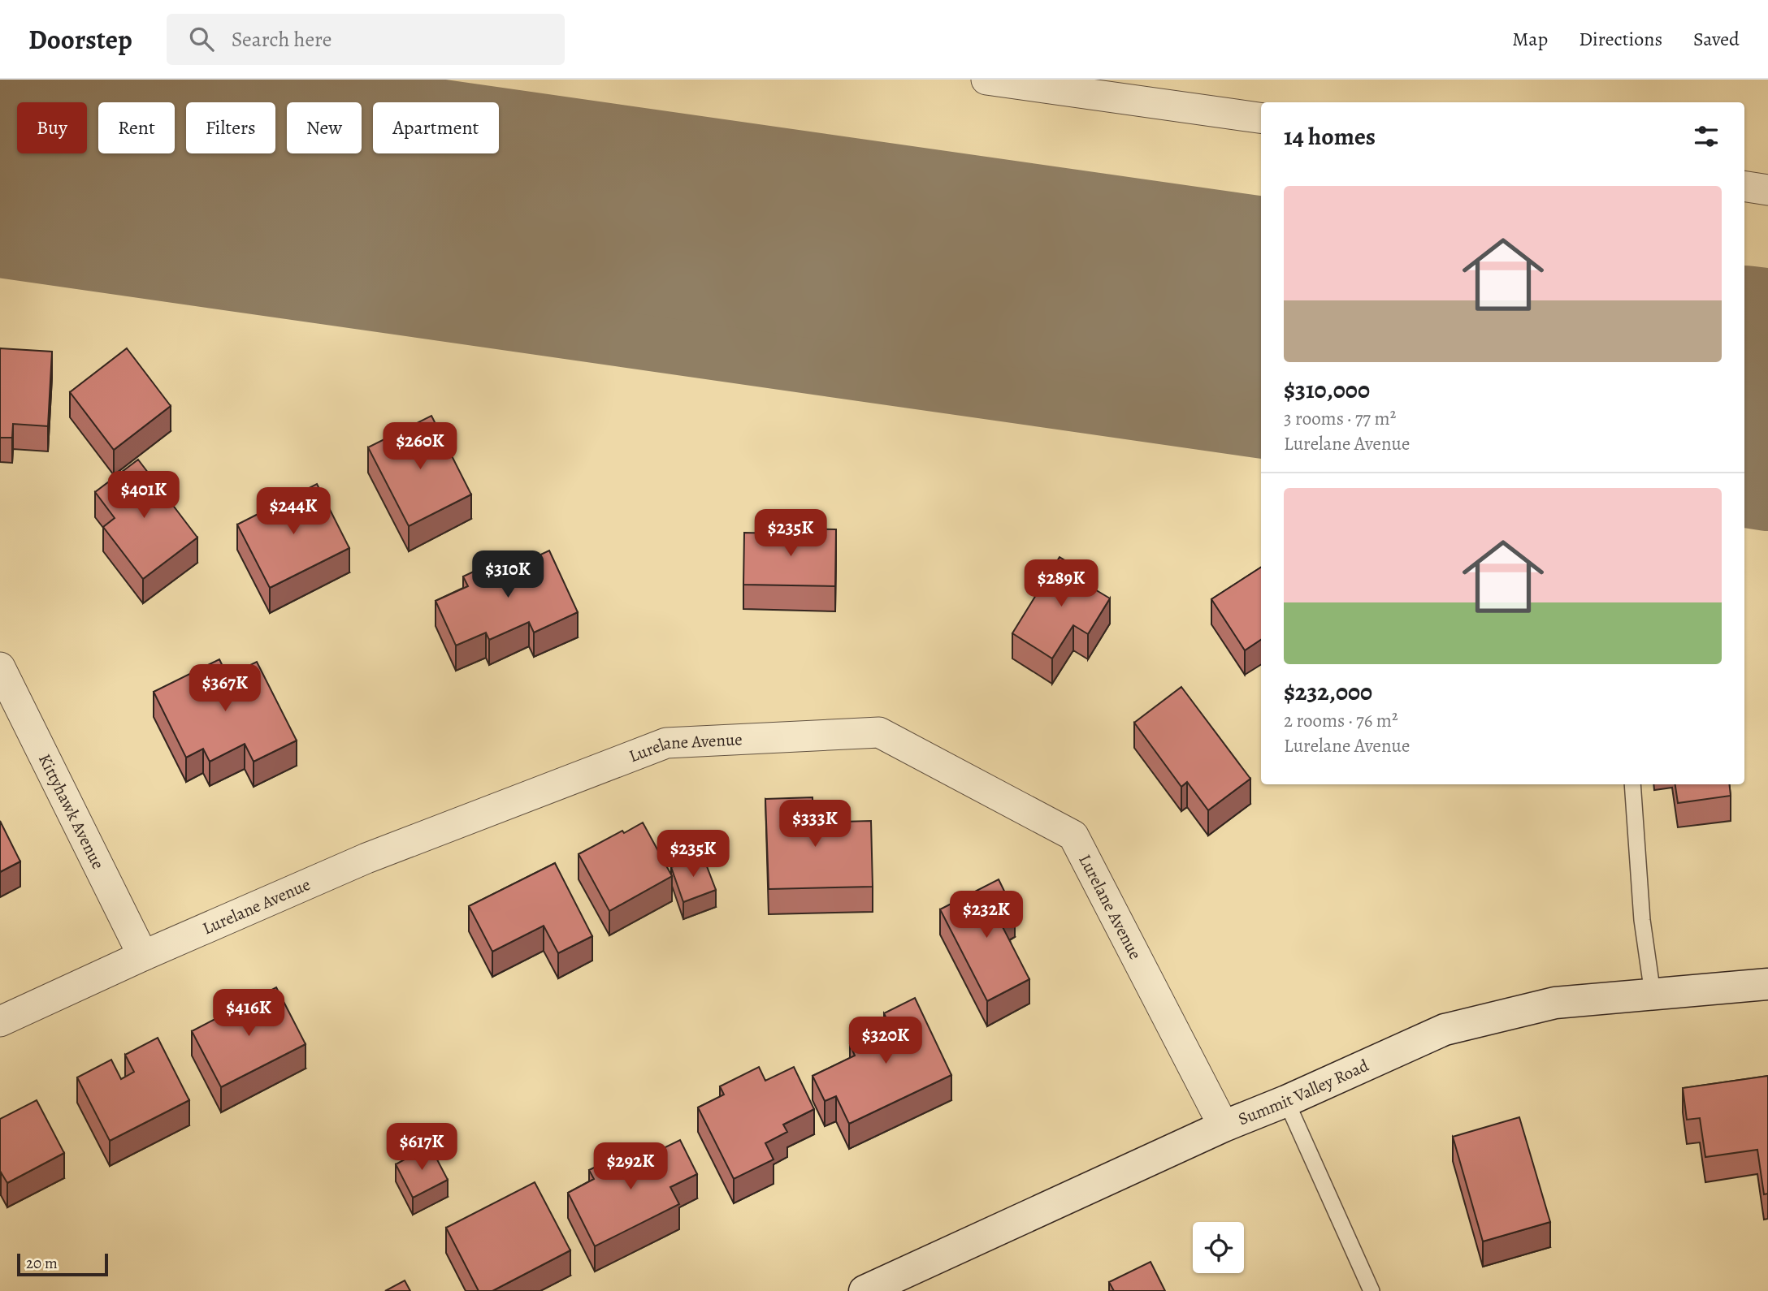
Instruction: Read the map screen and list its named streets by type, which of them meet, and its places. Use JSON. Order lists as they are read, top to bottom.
{
  "streets": {
    "main road": ["Summit Valley Road"],
    "street": ["Lurelane Avenue", "Kittyhawk Avenue"]
  },
  "crossings": [
    ["Lurelane Avenue", "Kittyhawk Avenue"],
    ["Lurelane Avenue", "Summit Valley Road"]
  ],
  "scale_bar": "20 m",
  "page": {
    "header": "Doorstep",
    "search": "Search here",
    "nav": ["Map", "Directions", "Saved"],
    "chip": [
      "Buy",
      "Rent",
      "Filters",
      "New",
      "Apartment"
    ],
    "heading": "14 homes",
    "list": [
      {
        "name": "$310,000",
        "note": "3 rooms · 77 m² · Lurelane Avenue"
      },
      {
        "name": "$232,000",
        "note": "2 rooms · 76 m² · Lurelane Avenue"
      }
    ],
    "price": [
      "$260K",
      "$401K",
      "$244K",
      "$235K",
      "$310K",
      "$289K",
      "$367K",
      "$333K",
      "$235K",
      "$232K",
      "$416K",
      "$320K",
      "$617K",
      "$292K"
    ],
    "scale": "20 m"
  }
}
